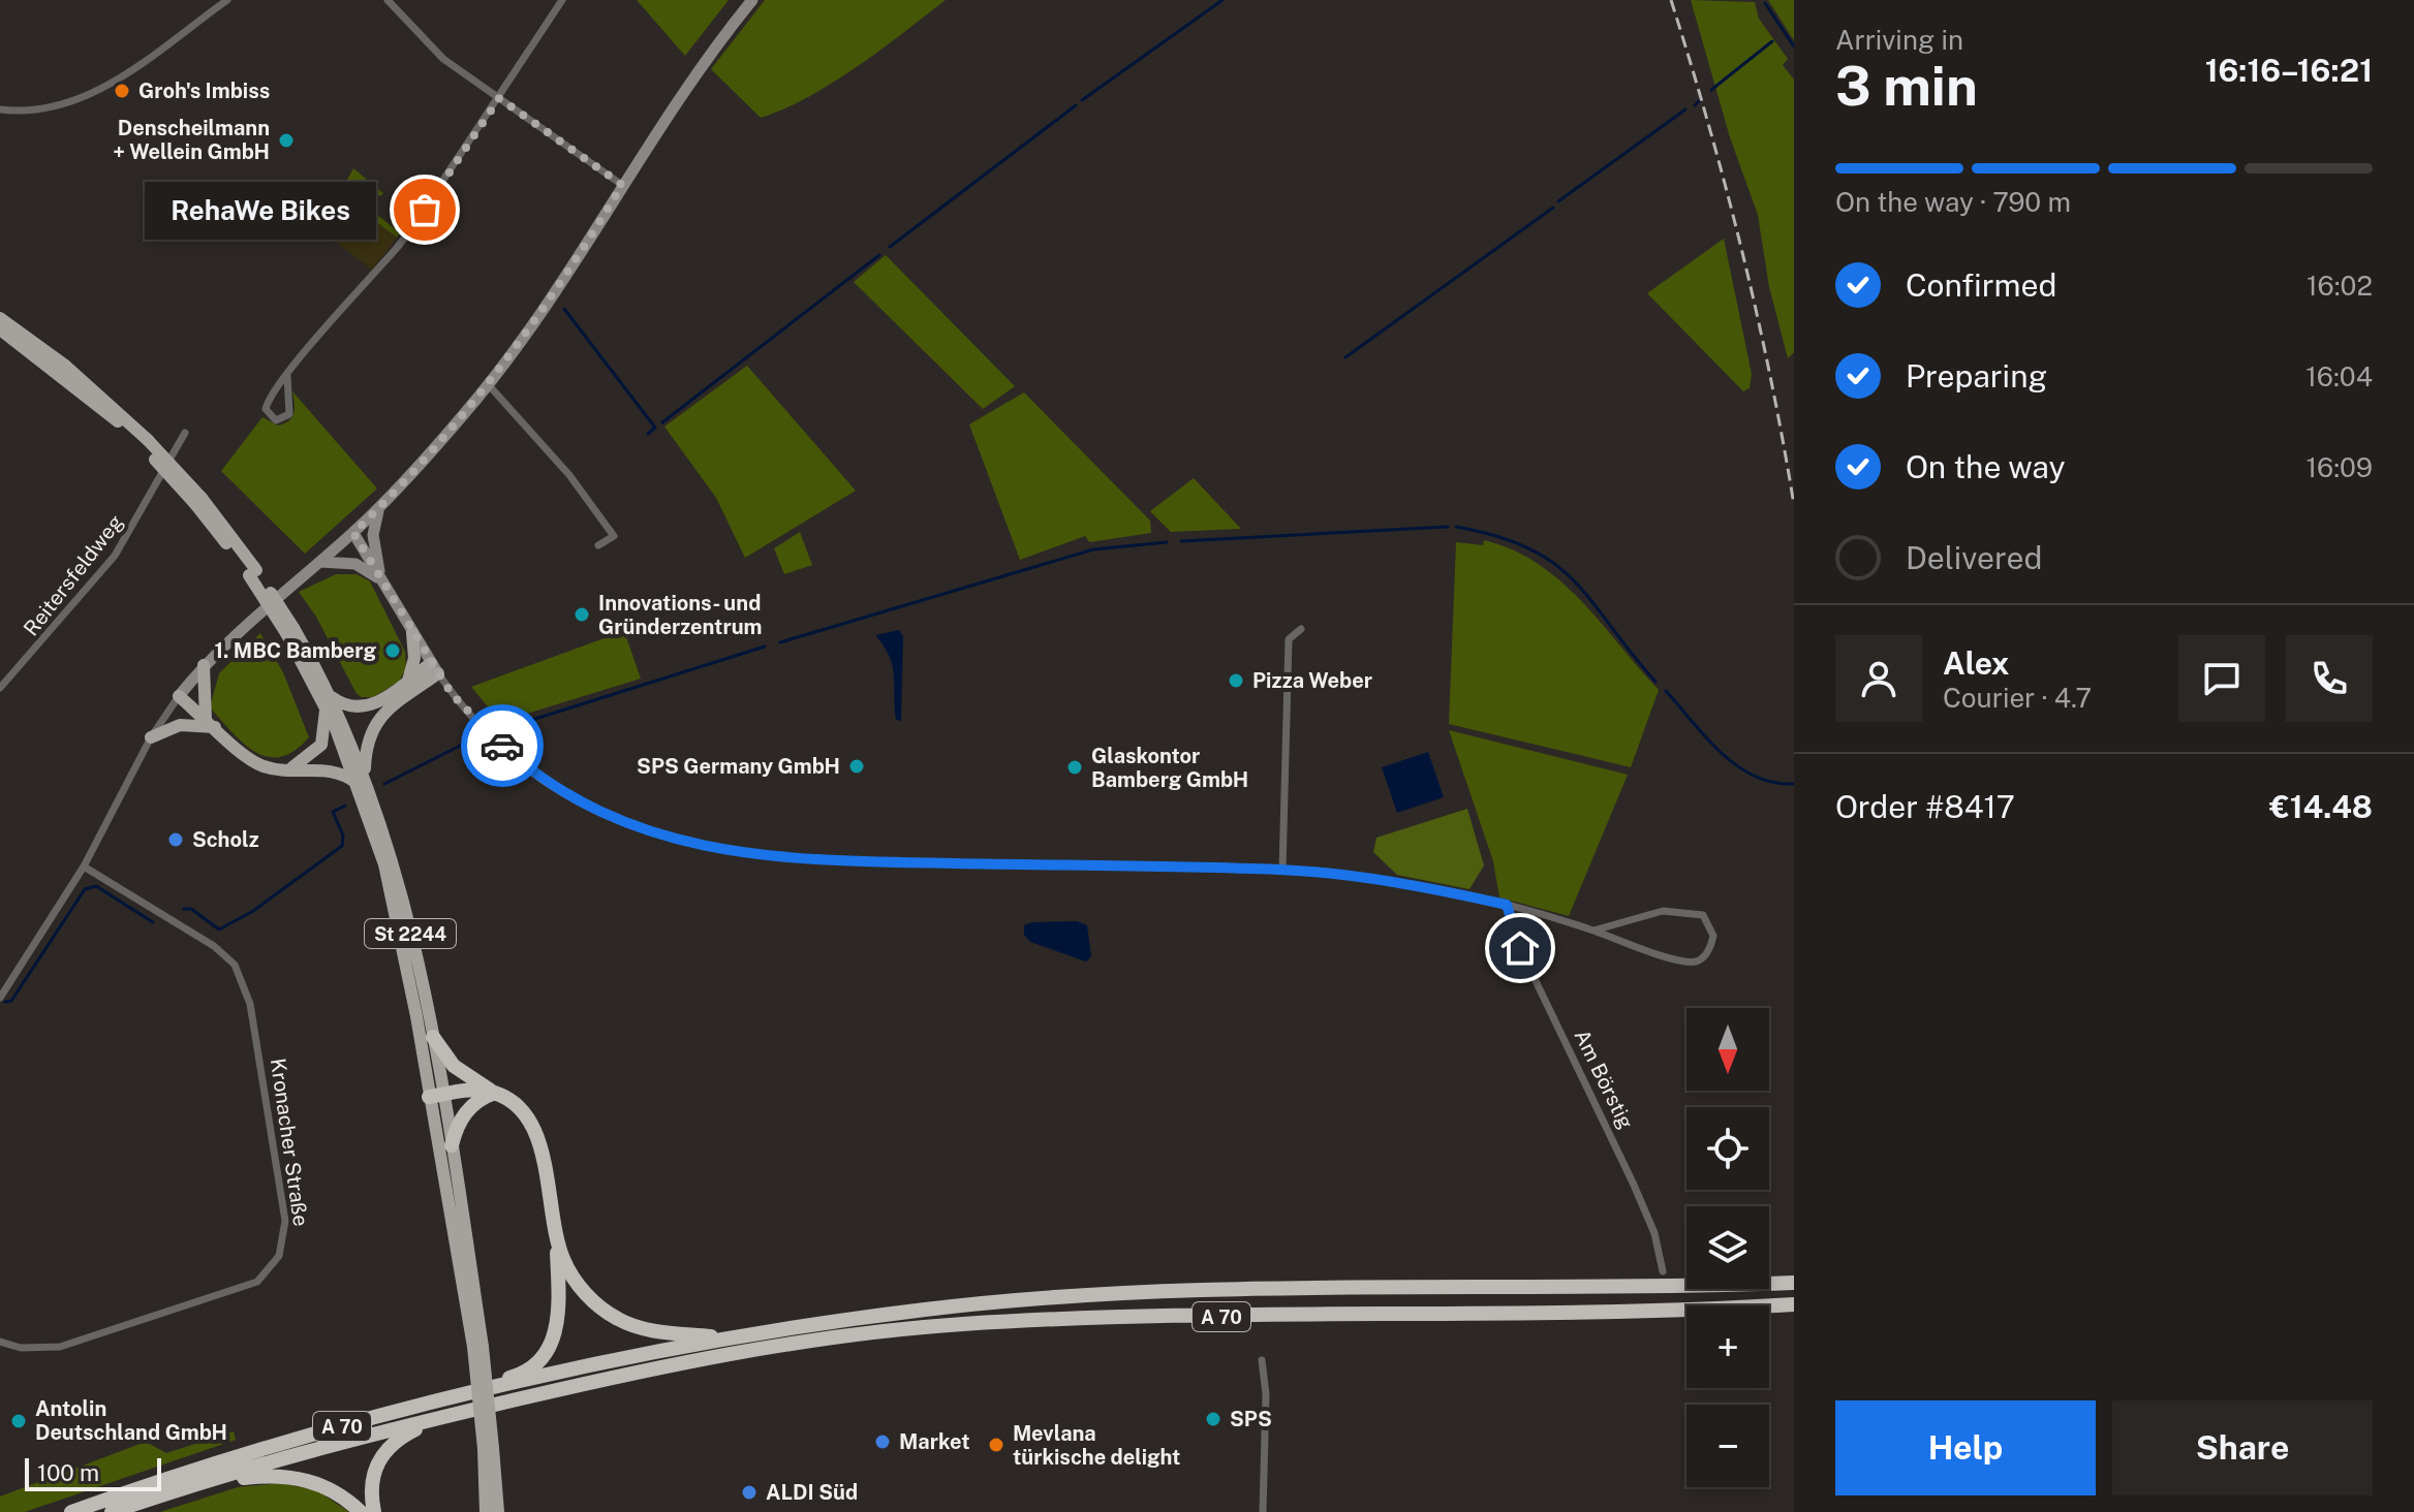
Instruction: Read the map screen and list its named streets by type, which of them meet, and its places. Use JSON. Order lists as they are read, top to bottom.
{
  "streets": {
    "highway": ["A 70"],
    "main road": ["St 2244"],
    "street": ["Reitersfeldweg", "Am Börstig", "Kronacher Straße"]
  },
  "places": [
    "Groh's Imbiss",
    "Denscheilmann + Wellein GmbH",
    "RehaWe Bikes",
    "Innovations- und Gründerzentrum",
    "1. MBC Bamberg",
    "Pizza Weber",
    "SPS Germany GmbH",
    "Glaskontor Bamberg GmbH",
    "Scholz",
    "SPS",
    "Antolin Deutschland GmbH",
    "Market",
    "Mevlana türkische delight",
    "ALDI Süd"
  ],
  "scale_bar": "100 m",
  "north": "bottom",
  "page": {
    "heading": ["3 min", "Arriving in", "16:16–16:21"],
    "panel": [
      "Alex",
      "Courier · 4.7",
      "Order #8417",
      "€14.48"
    ],
    "bar": "On the way · 790 m",
    "bubble": "RehaWe Bikes",
    "list": [
      ["Confirmed", "16:02"],
      ["Preparing", "16:04"],
      ["On the way", "16:09"],
      "Delivered"
    ],
    "map_buttons": ["+", "−"],
    "buttons": ["Help", "Share"],
    "scale": "100 m"
  }
}
